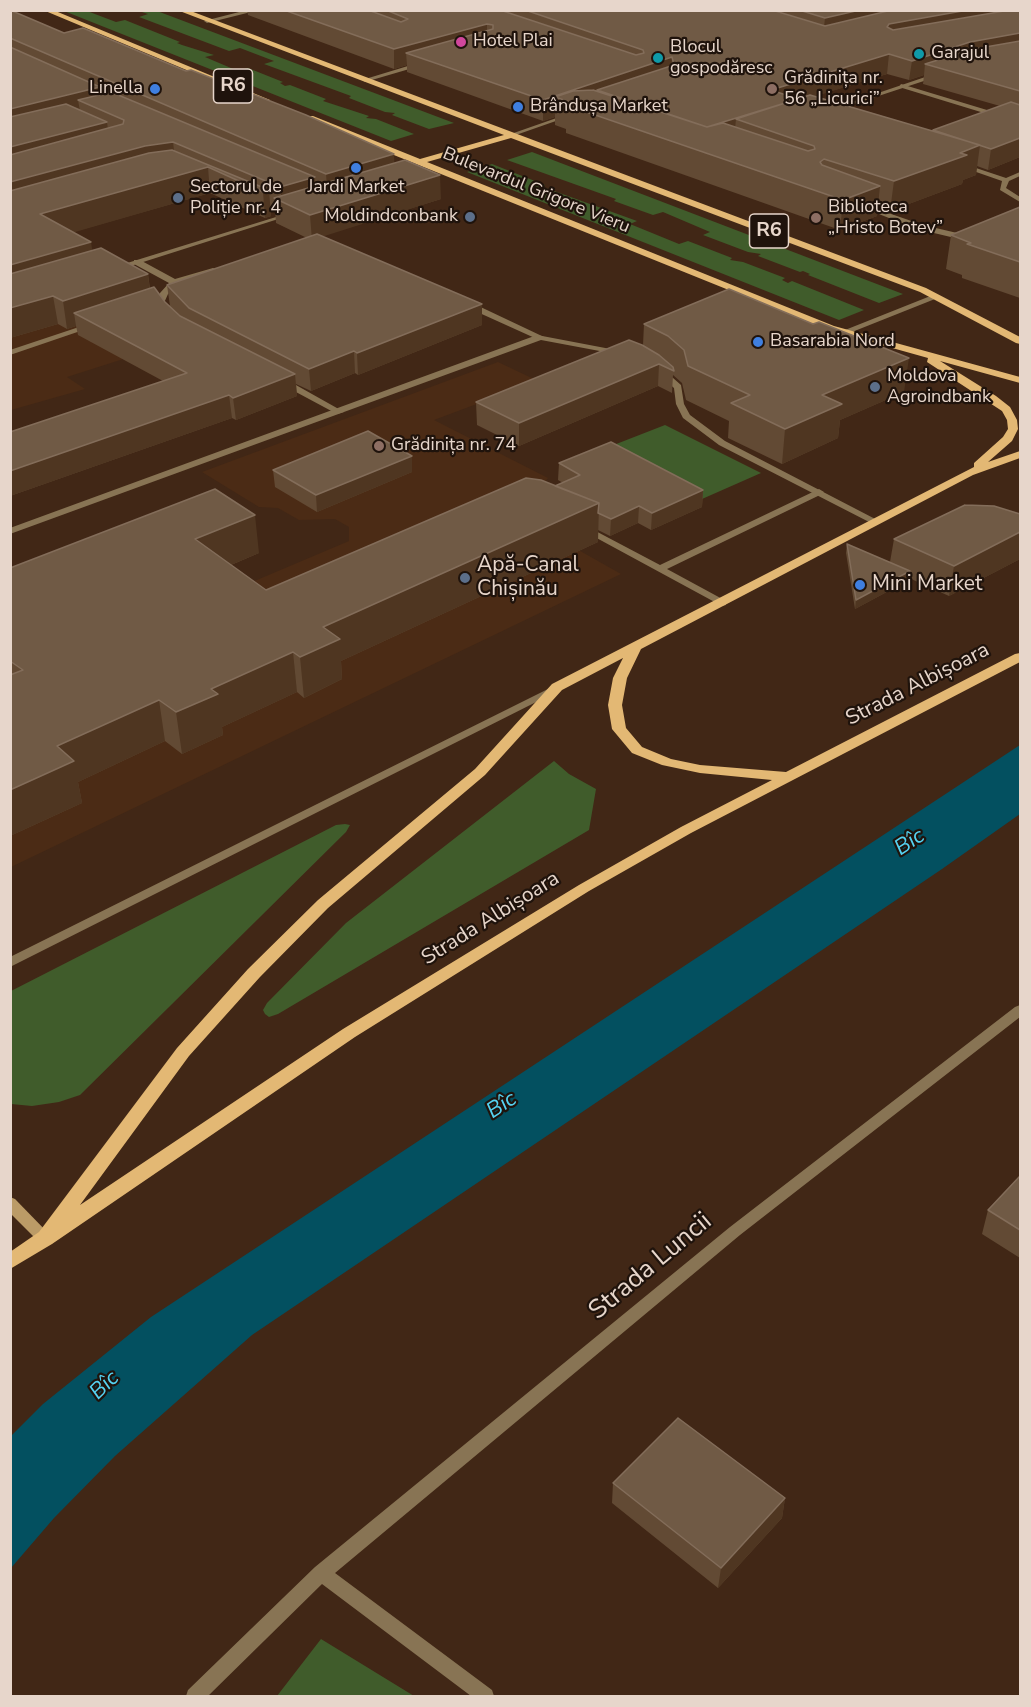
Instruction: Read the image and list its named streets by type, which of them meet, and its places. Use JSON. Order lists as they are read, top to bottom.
{
  "streets": {
    "main road": ["R6", "Bulevardul Grigore Vieru", "Strada Albișoara"],
    "street": ["Strada Luncii"]
  },
  "water": ["Bîc"],
  "places": [
    "Hotel Plai",
    "Garajul",
    "Blocul gospodăresc",
    "Linella",
    "Grădinița nr. 56 „Licurici”",
    "Brândușa Market",
    "Jardi Market",
    "Sectorul de Poliție nr. 4",
    "Moldindconbank",
    "Biblioteca „Hristo Botev”",
    "Basarabia Nord",
    "Moldova Agroindbank",
    "Grădinița nr. 74",
    "Apă-Canal Chișinău",
    "Mini Market"
  ]
}
